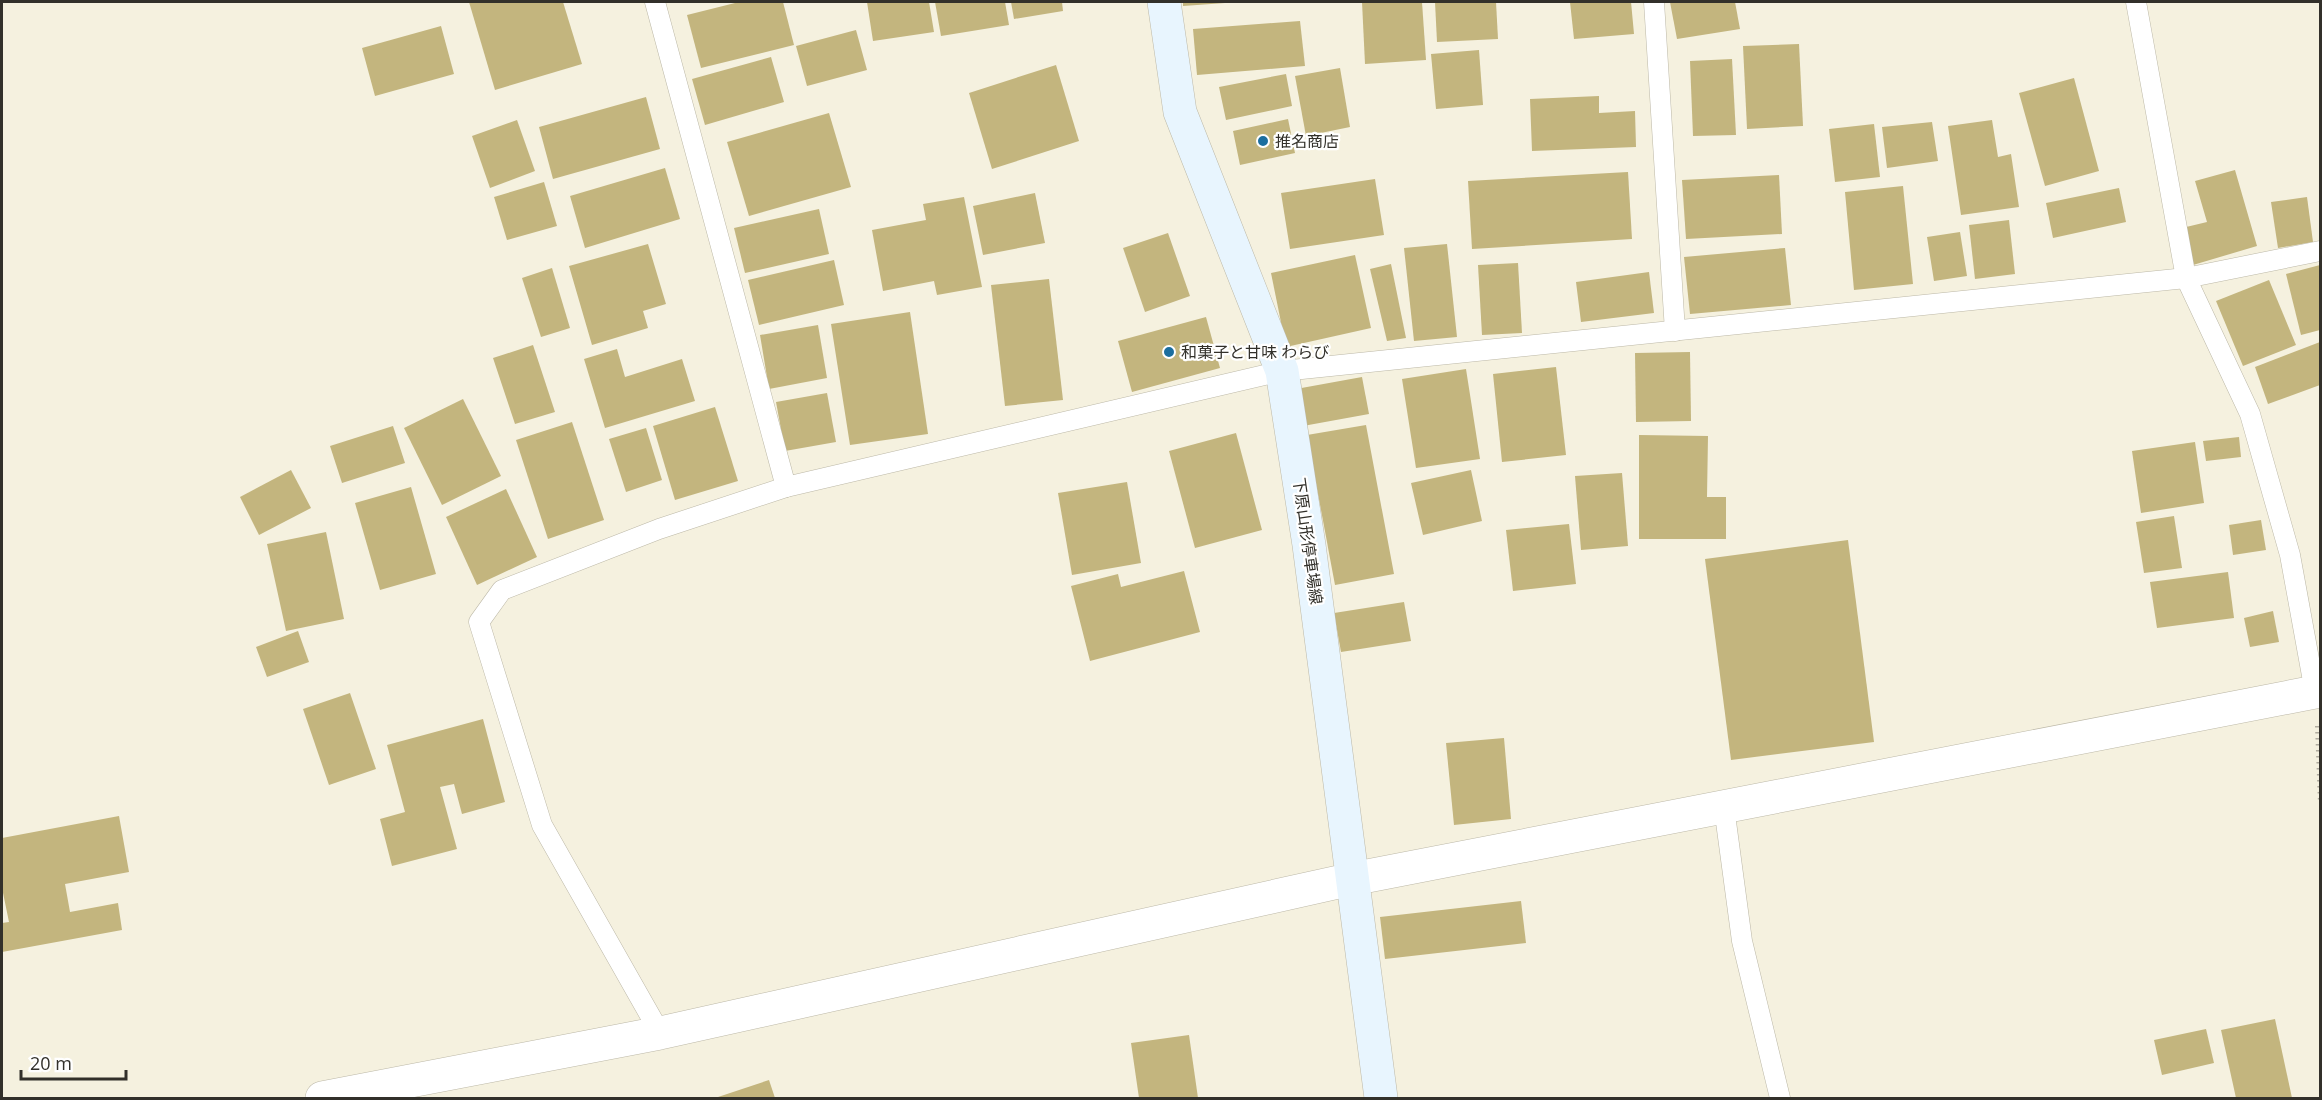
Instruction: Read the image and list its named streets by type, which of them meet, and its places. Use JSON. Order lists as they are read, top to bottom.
{
  "streets": {
    "main road": ["下原山形停車場線"]
  },
  "places": ["推名商店", "和菓子と甘味 わらび"],
  "scale_bar": "20 m"
}
